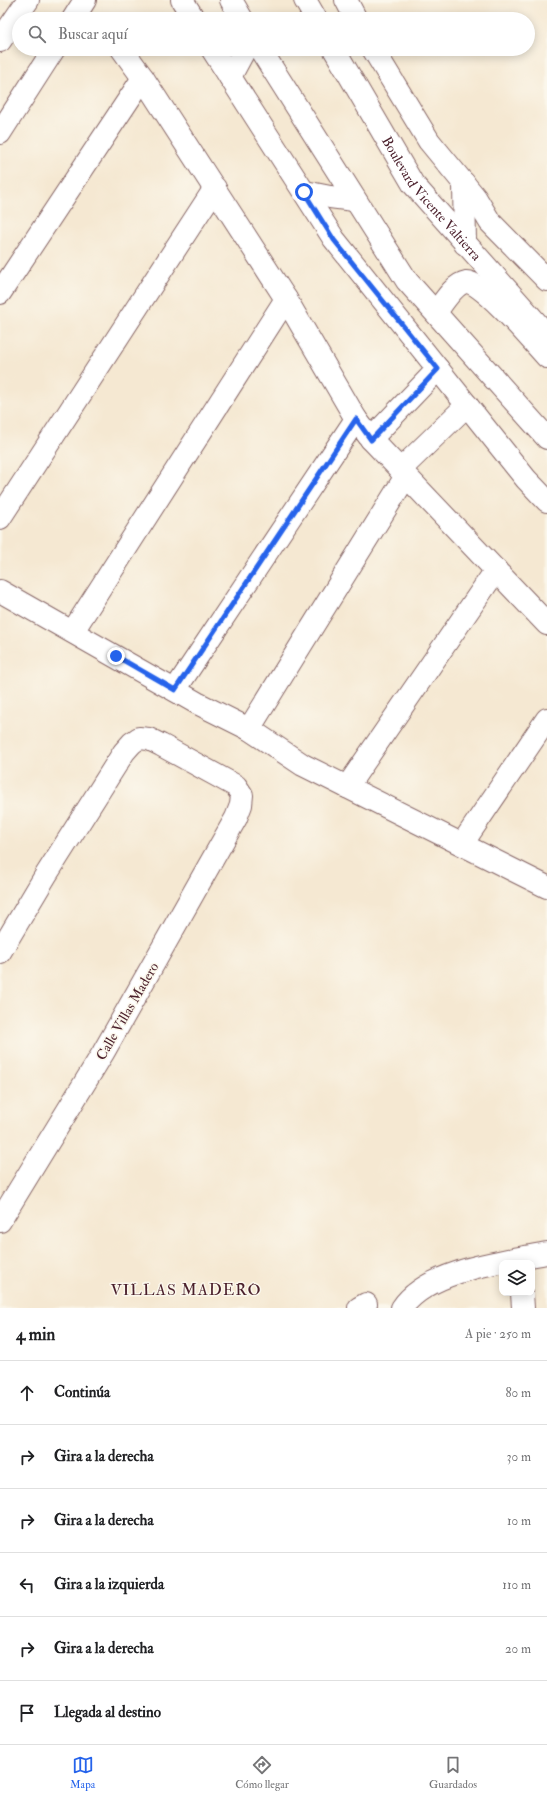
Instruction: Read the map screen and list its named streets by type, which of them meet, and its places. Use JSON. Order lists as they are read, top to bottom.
{
  "streets": {
    "street": ["Boulevard Vicente Valtierra", "Calle Villas Madero"]
  },
  "districts": ["VILLAS MADERO"],
  "page": {
    "search": "Buscar aquí",
    "heading": ["4 min", "A pie · 250 m"],
    "list": [
      ["Continúa", "80 m"],
      ["Gira a la derecha", "30 m"],
      ["Gira a la derecha", "10 m"],
      ["Gira a la izquierda", "110 m"],
      ["Gira a la derecha", "20 m"],
      "Llegada al destino"
    ],
    "nav": ["Mapa", "Cómo llegar", "Guardados"]
  }
}
